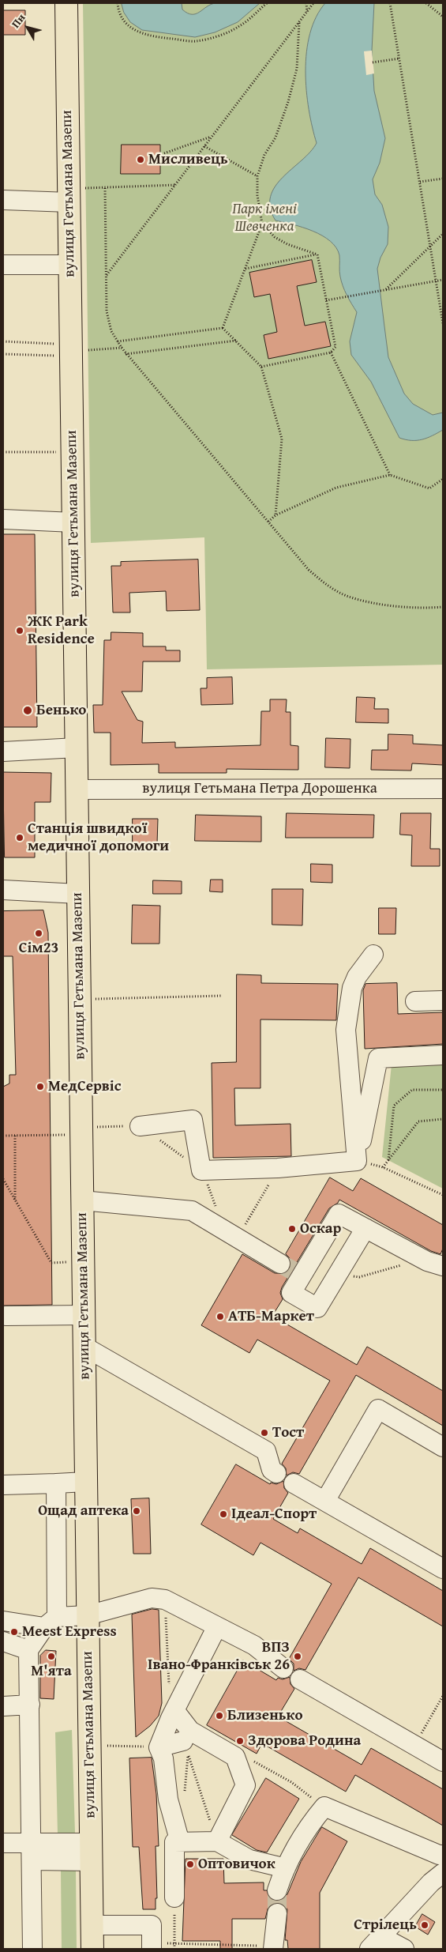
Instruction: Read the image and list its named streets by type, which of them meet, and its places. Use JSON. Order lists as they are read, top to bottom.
{
  "streets": {
    "main road": ["вулиця Гетьмана Мазепи"],
    "street": ["вулиця Гетьмана Петра Дорошенка"]
  },
  "crossings": [
    ["вулиця Гетьмана Мазепи", "вулиця Гетьмана Петра Дорошенка"]
  ],
  "parks": ["Парк імені Шевченка"],
  "places": [
    "Мисливець",
    "ЖК Park Residence",
    "Бенько",
    "Станція швидкої медичної допомоги",
    "Сім23",
    "МедСервіс",
    "Оскар",
    "АТБ-Маркет",
    "Тост",
    "Ощад аптека",
    "Ідеал-Спорт",
    "Meest Express",
    "М'ята",
    "ВПЗ Івано-Франківськ 26",
    "Близенько",
    "Здорова Родина",
    "Оптовичок",
    "Стрілець"
  ],
  "north": "top left"
}
